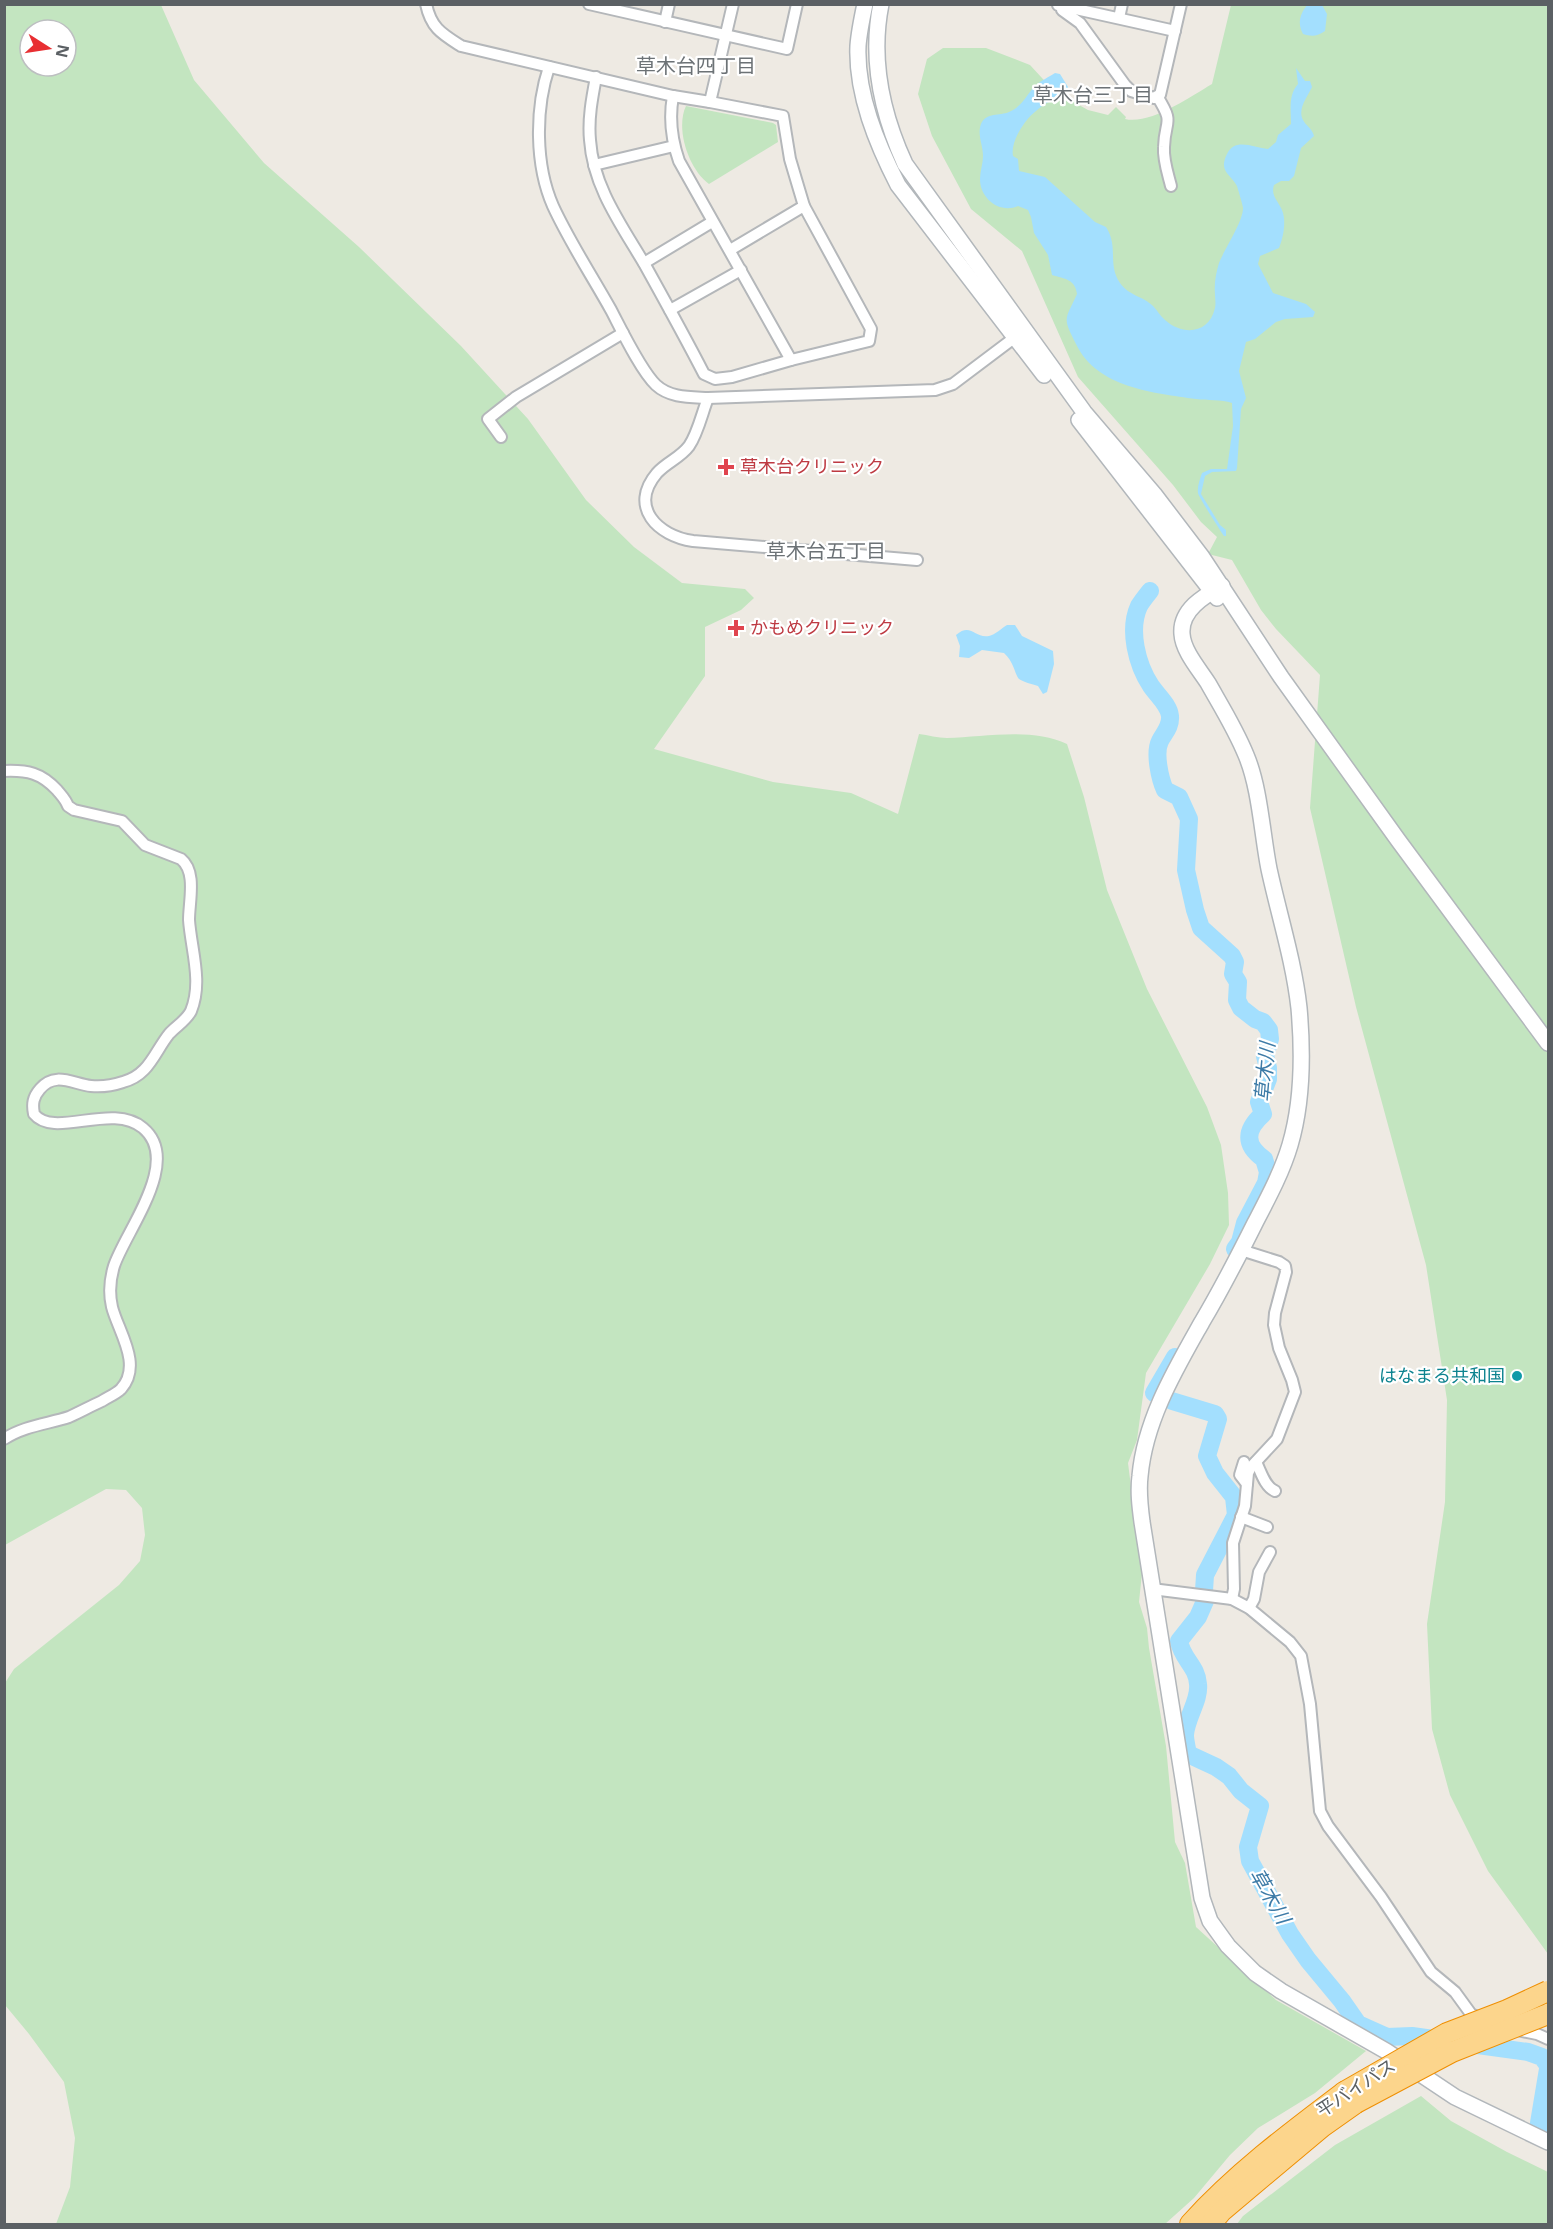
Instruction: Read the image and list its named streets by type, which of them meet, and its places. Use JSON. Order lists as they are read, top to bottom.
{
  "streets": {
    "highway": ["平バイパス"]
  },
  "districts": ["草木台四丁目", "草木台三丁目", "草木台五丁目"],
  "water": ["草木川"],
  "places": {
    "health": ["草木台クリニック", "かもめクリニック"],
    "other": ["はなまる共和国"]
  },
  "north": "right"
}
